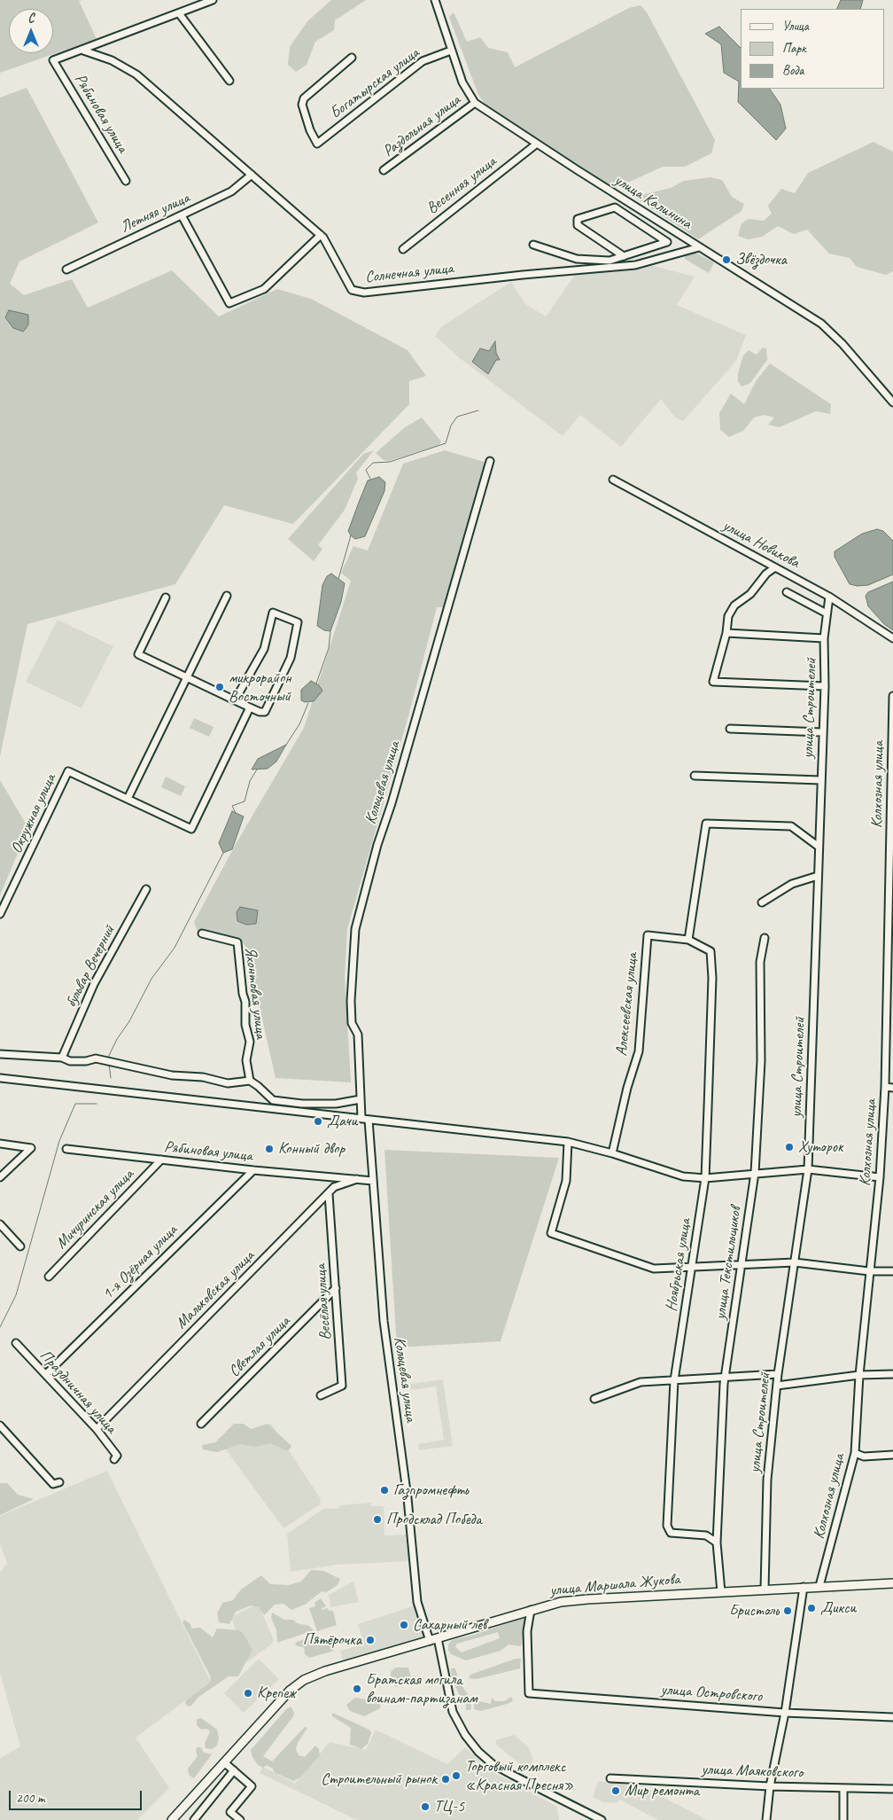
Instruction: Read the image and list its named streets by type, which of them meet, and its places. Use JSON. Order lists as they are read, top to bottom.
{
  "streets": {
    "main road": ["улица Маршала Жукова"],
    "street": [
      "Богатырская улица",
      "Рябиновая улица",
      "Раздольная улица",
      "Весенняя улица",
      "улица Калинина",
      "Летняя улица",
      "Солнечная улица",
      "улица Новикова",
      "улица Строителей",
      "Кольцевая улица",
      "Колхозная улица",
      "Окружная улица",
      "бульвар Вечерний",
      "Яхонтовая улица",
      "Алексеевская улица",
      "Мичуринская улица",
      "1-я Озёрная улица",
      "улица Текстильщиков",
      "Ноябрьская улица",
      "Мальковская улица",
      "Весёлая улица",
      "Светлая улица",
      "Праздничная улица",
      "улица Островского",
      "улица Маяковского"
    ]
  },
  "crossings": [
    ["Богатырская улица", "улица Калинина"],
    ["Рябиновая улица", "Солнечная улица"],
    ["Рябиновая улица", "Кольцевая улица"],
    ["Рябиновая улица", "Мичуринская улица"],
    ["Рябиновая улица", "1-я Озёрная улица"],
    ["Рябиновая улица", "Мальковская улица"],
    ["Раздольная улица", "улица Калинина"],
    ["Весенняя улица", "улица Калинина"],
    ["улица Калинина", "Солнечная улица"],
    ["Летняя улица", "Солнечная улица"],
    ["улица Новикова", "улица Строителей"],
    ["улица Строителей", "улица Маршала Жукова"],
    ["Кольцевая улица", "улица Маршала Жукова"],
    ["Колхозная улица", "улица Маршала Жукова"],
    ["Алексеевская улица", "Ноябрьская улица"],
    ["1-я Озёрная улица", "Праздничная улица"],
    ["улица Текстильщиков", "Ноябрьская улица"],
    ["улица Текстильщиков", "улица Маршала Жукова"],
    ["Мальковская улица", "Весёлая улица"],
    ["Мальковская улица", "Праздничная улица"],
    ["Весёлая улица", "Светлая улица"],
    ["улица Маршала Жукова", "улица Островского"]
  ],
  "places": [
    "Звёздочка",
    "микрорайон Восточный",
    "Дачи",
    "Хуторок",
    "Конный двор",
    "Газпромнефть",
    "Продсклад Победа",
    "Дикси",
    "Бристоль",
    "Сахарный лев",
    "Пятёрочка",
    "Братская могила воинам-партизанам",
    "Крепеж",
    "Торговый комплекс «Красная Пресня»",
    "Строительный рынок",
    "Мир ремонта",
    "ТЦ-5"
  ],
  "legend": ["Улица", "Парк", "Вода"],
  "scale_bar": "200 m",
  "north": "top"
}
